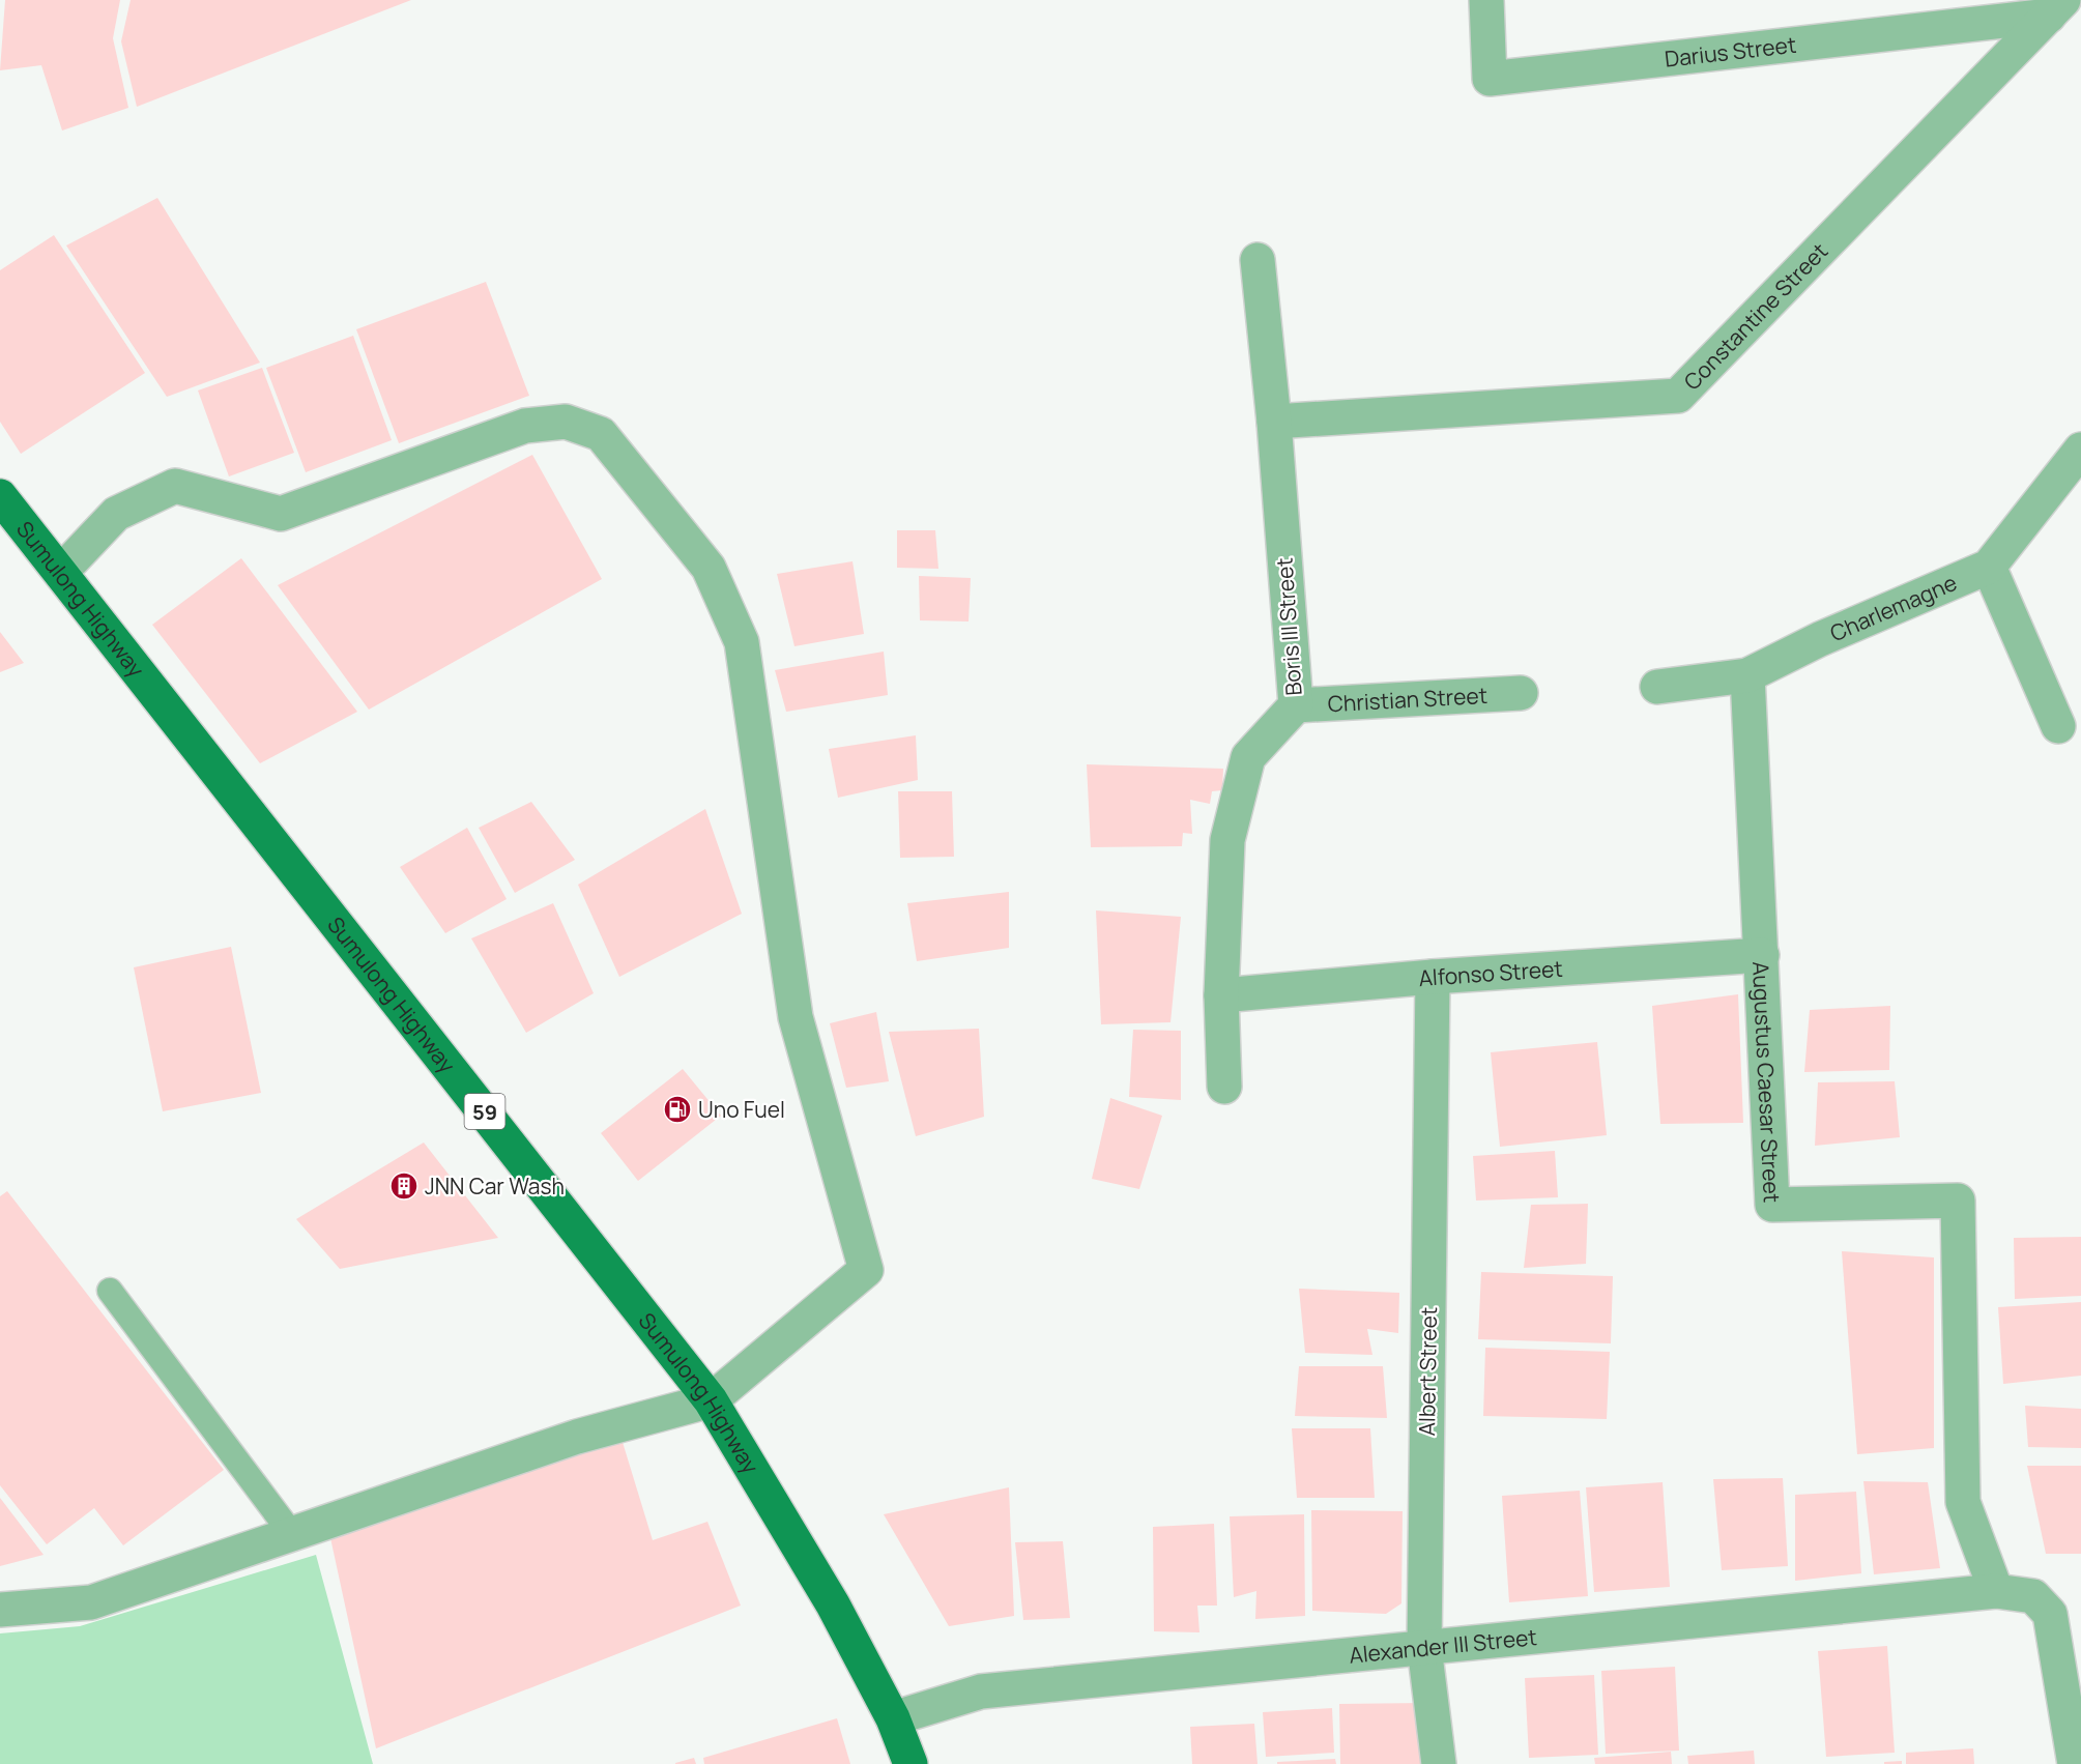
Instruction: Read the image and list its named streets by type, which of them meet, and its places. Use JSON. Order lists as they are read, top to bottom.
{
  "streets": {
    "main road": ["Sumulong Highway", "59"],
    "street": [
      "Darius Street",
      "Constantine Street",
      "Charlemagne",
      "Boris III Street",
      "Christian Street",
      "Alfonso Street",
      "Augustus Caesar Street",
      "Albert Street",
      "Alexander III Street"
    ]
  },
  "crossings": [
    ["Darius Street", "Constantine Street"],
    ["Constantine Street", "Boris III Street"],
    ["Sumulong Highway", "Alexander III Street"],
    ["Charlemagne", "Augustus Caesar Street"],
    ["Boris III Street", "Christian Street"],
    ["Boris III Street", "Alfonso Street"],
    ["Alfonso Street", "Augustus Caesar Street"],
    ["Alfonso Street", "Albert Street"],
    ["Augustus Caesar Street", "Alexander III Street"],
    ["Albert Street", "Alexander III Street"]
  ],
  "places": {
    "fuel station": ["Uno Fuel"],
    "building": ["JNN Car Wash"]
  }
}
